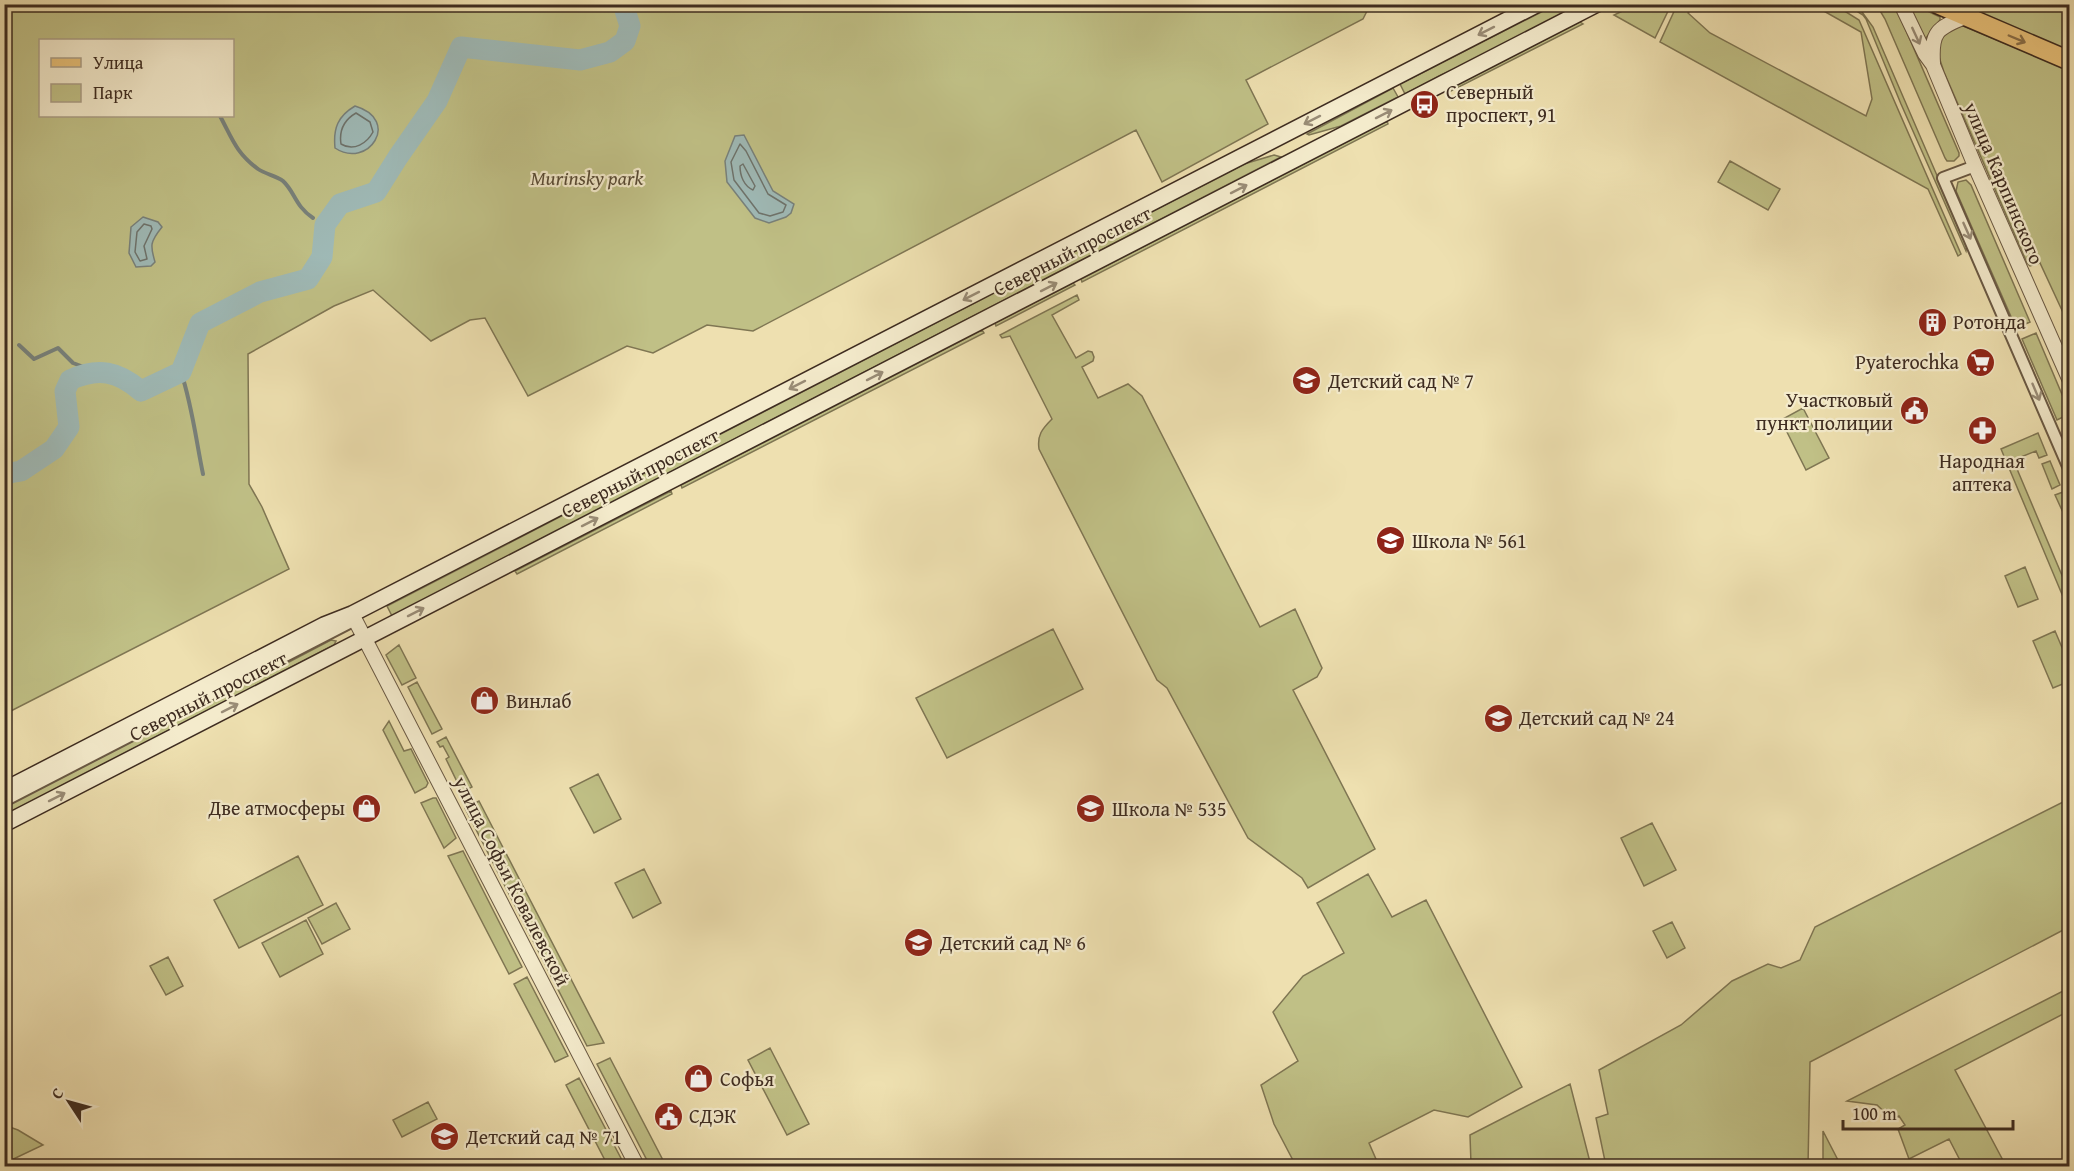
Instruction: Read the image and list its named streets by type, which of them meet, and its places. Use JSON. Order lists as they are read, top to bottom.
{
  "streets": {
    "main road": ["Северный проспект"],
    "street": ["улица Карпинского", "улица Софьи Ковалевской"]
  },
  "crossings": [
    ["Северный проспект", "улица Софьи Ковалевской"]
  ],
  "parks": ["Murinsky park"],
  "places": {
    "bus stop": ["Северный проспект, 91"],
    "building": ["Ротонда"],
    "supermarket": ["Pyaterochka"],
    "school or university": [
      "Детский сад № 7",
      "Школа № 561",
      "Детский сад № 24",
      "Школа № 535",
      "Детский сад № 6",
      "Детский сад № 71"
    ],
    "public building": ["Участковый пункт полиции", "СДЭК"],
    "pharmacy": ["Народная аптека"],
    "shop": ["Винлаб", "Две атмосферы", "Софья"]
  },
  "legend": ["Улица", "Парк"],
  "scale_bar": "100 m",
  "north": "top left"
}
